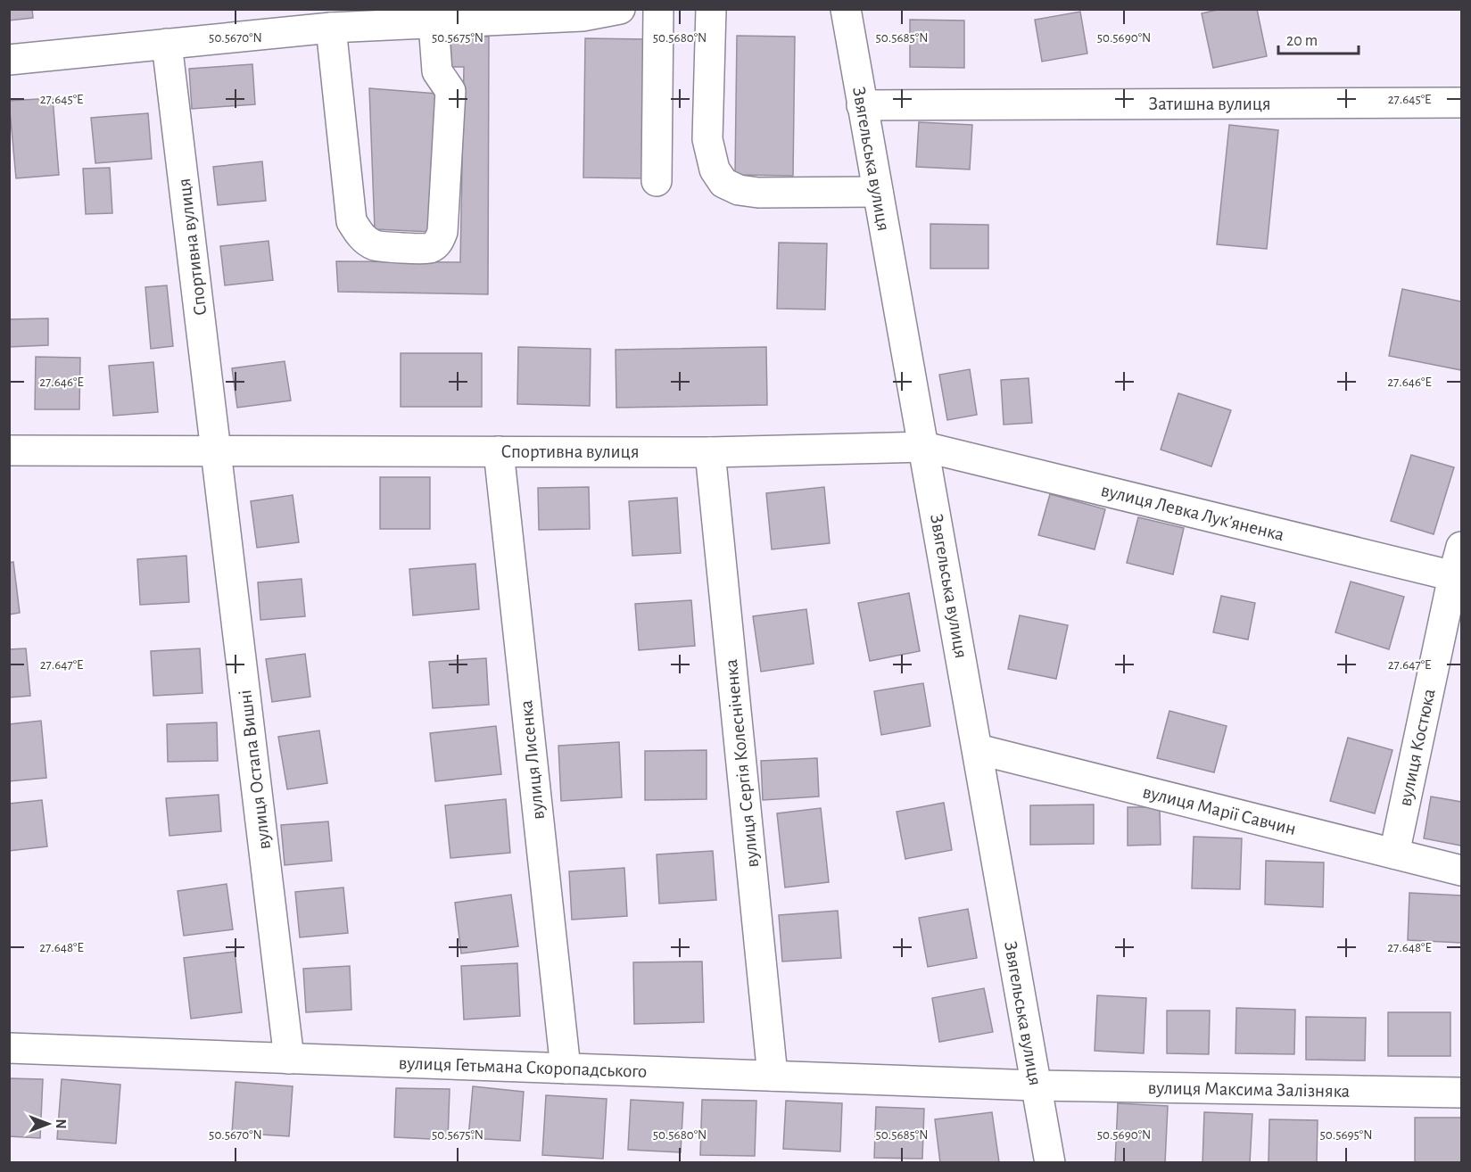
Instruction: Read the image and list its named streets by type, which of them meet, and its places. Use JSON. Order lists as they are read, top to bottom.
{
  "streets": {
    "street": [
      "Затишна вулиця",
      "Звягельська вулиця",
      "Спортивна вулиця",
      "вулиця Левка Лукʼяненка",
      "вулиця Костюка",
      "вулиця Лисенка",
      "вулиця Сергія Колесніченка",
      "вулиця Остапа Вишні",
      "вулиця Марії Савчин",
      "вулиця Гетьмана Скоропадського",
      "вулиця Максима Залізняка"
    ]
  },
  "crossings": [
    ["Затишна вулиця", "Звягельська вулиця"],
    ["Звягельська вулиця", "Спортивна вулиця"],
    ["Звягельська вулиця", "вулиця Левка Лукʼяненка"],
    ["Звягельська вулиця", "вулиця Марії Савчин"],
    ["Звягельська вулиця", "вулиця Гетьмана Скоропадського"],
    ["Звягельська вулиця", "вулиця Максима Залізняка"],
    ["Спортивна вулиця", "вулиця Левка Лукʼяненка"],
    ["Спортивна вулиця", "вулиця Лисенка"],
    ["Спортивна вулиця", "вулиця Сергія Колесніченка"],
    ["Спортивна вулиця", "вулиця Остапа Вишні"],
    ["вулиця Левка Лукʼяненка", "вулиця Костюка"],
    ["вулиця Костюка", "вулиця Марії Савчин"],
    ["вулиця Лисенка", "вулиця Гетьмана Скоропадського"],
    ["вулиця Сергія Колесніченка", "вулиця Гетьмана Скоропадського"],
    ["вулиця Остапа Вишні", "вулиця Гетьмана Скоропадського"],
    ["вулиця Гетьмана Скоропадського", "вулиця Максима Залізняка"]
  ],
  "scale_bar": "20 m",
  "north": "right",
  "coordinates": [
    "50.5670°N",
    "50.5675°N",
    "50.5680°N",
    "50.5685°N",
    "50.5690°N",
    "27.645°E",
    "27.646°E",
    "27.647°E",
    "27.648°E",
    "50.5695°N"
  ]
}
